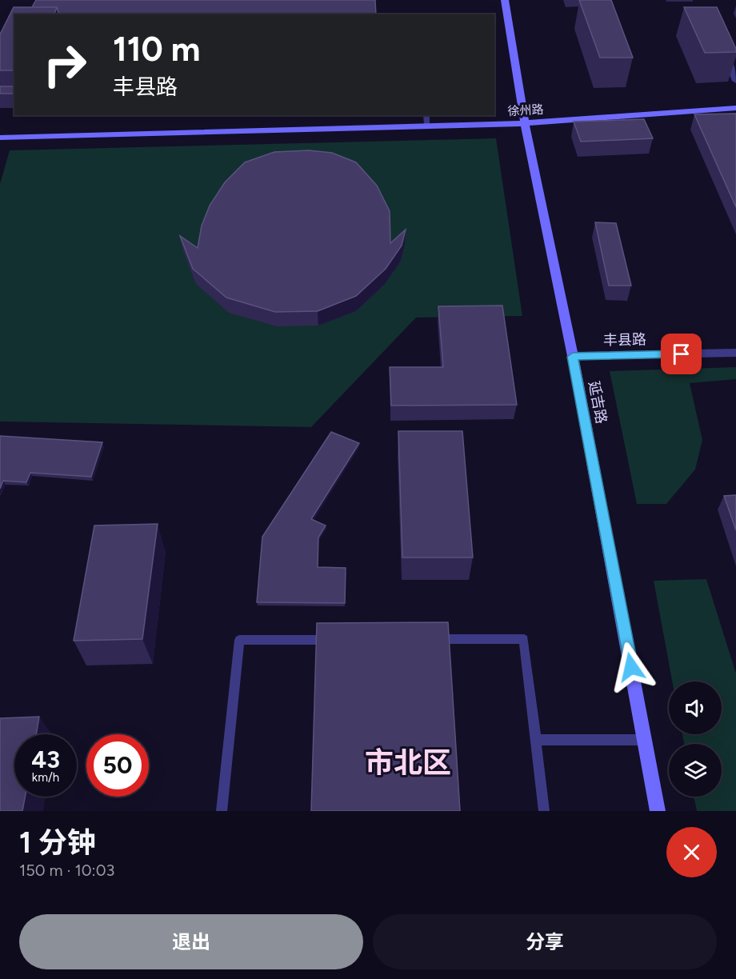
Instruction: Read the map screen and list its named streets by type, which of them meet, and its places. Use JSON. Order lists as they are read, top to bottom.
{
  "streets": {
    "main road": ["徐州路", "延吉路"],
    "street": ["丰县路"]
  },
  "crossings": [
    ["徐州路", "延吉路"],
    ["丰县路", "延吉路"]
  ],
  "districts": ["市北区"],
  "page": {
    "turn": ["110 m", "丰县路"],
    "speed": "43 km/h",
    "limit": "50",
    "heading": ["1 分钟", "150 m · 10:03"],
    "buttons": ["退出", "分享"]
  }
}
